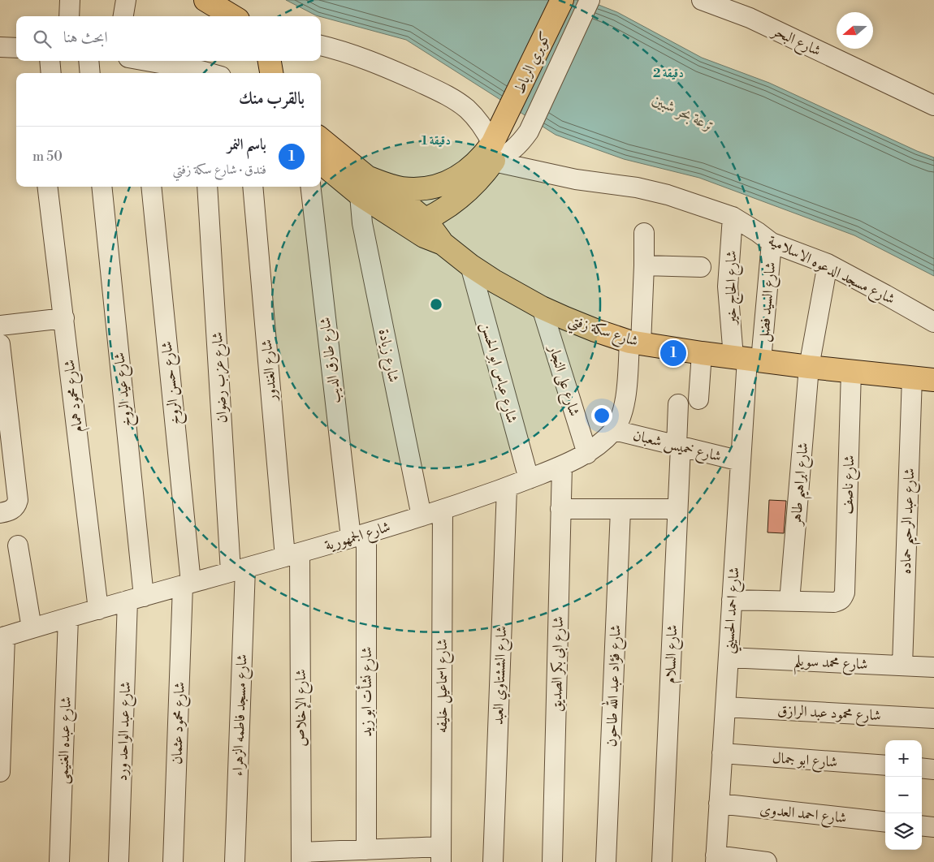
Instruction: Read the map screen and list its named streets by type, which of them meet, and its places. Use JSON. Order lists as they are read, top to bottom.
{
  "streets": {
    "main road": ["كوبري الرباط", "شارع سكة زفتي"],
    "street": [
      "شارع البحر",
      "شارع مسجد الدعوه الاسلامية",
      "شارع الحاج خير",
      "شارع السيد فضل",
      "شارع زيادة",
      "شارع طارق الديب",
      "شارع الغندور",
      "شارع عباس ابو الحسن",
      "شارع عزب رضوان",
      "شارع على النجار",
      "شارع حسن الروخ",
      "شارع عيد الروخ",
      "شارع محمود همام",
      "شارع خميس شعبان",
      "شارع ابراهيم طاهر",
      "شارع ناصف",
      "شارع عبد الرحيم حماده",
      "شارع الجمهورية",
      "شارع احمد الحسيني",
      "شارع السلام",
      "شارع محمد سويلم",
      "شارع ابى بكر الصديق",
      "شارع الششتاوي العبد",
      "شارع اسماعيل خليفه",
      "شارع فؤاد عبد الله طاحون",
      "شارع نشأت ابو زيد",
      "شارع الإخلاص",
      "شارع محمود عبد الرازق",
      "شارع مسجد فاطمه الزهراء",
      "شارع محمود عثمان",
      "شارع عبد الواحد ورد",
      "شارع عبده الغنيمى",
      "شارع ابو جمال",
      "شارع احمد العدوى"
    ]
  },
  "crossings": [
    ["كوبري الرباط", "شارع مسجد الدعوه الاسلامية"],
    ["شارع مسجد الدعوه الاسلامية", "شارع الحاج خير"],
    ["شارع مسجد الدعوه الاسلامية", "شارع السيد فضل"],
    ["شارع مسجد الدعوه الاسلامية", "شارع ابراهيم طاهر"],
    ["شارع الحاج خير", "شارع السيد فضل"],
    ["شارع الحاج خير", "شارع سكة زفتي"],
    ["شارع الحاج خير", "شارع احمد الحسيني"],
    ["شارع السيد فضل", "شارع سكة زفتي"],
    ["شارع السيد فضل", "شارع احمد الحسيني"],
    ["شارع سكة زفتي", "شارع زيادة"],
    ["شارع سكة زفتي", "شارع عباس ابو الحسن"],
    ["شارع سكة زفتي", "شارع على النجار"],
    ["شارع سكة زفتي", "شارع ابراهيم طاهر"],
    ["شارع سكة زفتي", "شارع ناصف"],
    ["شارع سكة زفتي", "شارع عبد الرحيم حماده"],
    ["شارع سكة زفتي", "شارع الجمهورية"],
    ["شارع سكة زفتي", "شارع احمد الحسيني"],
    ["شارع زيادة", "شارع الجمهورية"],
    ["شارع طارق الديب", "شارع الجمهورية"],
    ["شارع طارق الديب", "شارع نشأت ابو زيد"],
    ["شارع الغندور", "شارع الجمهورية"],
    ["شارع الغندور", "شارع الإخلاص"],
    ["شارع عباس ابو الحسن", "شارع الجمهورية"],
    ["شارع عزب رضوان", "شارع الجمهورية"],
    ["شارع عزب رضوان", "شارع مسجد فاطمه الزهراء"],
    ["شارع على النجار", "شارع الجمهورية"],
    ["شارع حسن الروخ", "شارع الجمهورية"],
    ["شارع حسن الروخ", "شارع محمود عثمان"],
    ["شارع عيد الروخ", "شارع الجمهورية"],
    ["شارع عيد الروخ", "شارع عبد الواحد ورد"],
    ["شارع محمود همام", "شارع الجمهورية"],
    ["شارع خميس شعبان", "شارع الجمهورية"],
    ["شارع خميس شعبان", "شارع احمد الحسيني"],
    ["شارع خميس شعبان", "شارع السلام"],
    ["شارع ابراهيم طاهر", "شارع ناصف"],
    ["شارع عبد الرحيم حماده", "شارع محمد سويلم"],
    ["شارع الجمهورية", "شارع ابى بكر الصديق"],
    ["شارع الجمهورية", "شارع الششتاوي العبد"],
    ["شارع الجمهورية", "شارع اسماعيل خليفه"],
    ["شارع الجمهورية", "شارع نشأت ابو زيد"],
    ["شارع الجمهورية", "شارع الإخلاص"],
    ["شارع الجمهورية", "شارع مسجد فاطمه الزهراء"],
    ["شارع الجمهورية", "شارع محمود عثمان"],
    ["شارع الجمهورية", "شارع عبد الواحد ورد"],
    ["شارع الجمهورية", "شارع عبده الغنيمى"],
    ["شارع احمد الحسيني", "شارع محمد سويلم"],
    ["شارع احمد الحسيني", "شارع محمود عبد الرازق"],
    ["شارع احمد الحسيني", "شارع ابو جمال"],
    ["شارع احمد الحسيني", "شارع احمد العدوى"]
  ],
  "water": ["ترعة بحر شبين"],
  "north": "left",
  "page": {
    "search": "ابحث هنا",
    "heading": "بالقرب منك",
    "list": [
      {
        "mark": "1",
        "name": "باسم النمر",
        "note": "فندق · شارع سكة زفتي",
        "value": "50 m"
      }
    ],
    "pins": "1",
    "map_buttons": ["+", "−"]
  },
  "rings": ["2 دقيقة", "1 دقيقة"]
}
